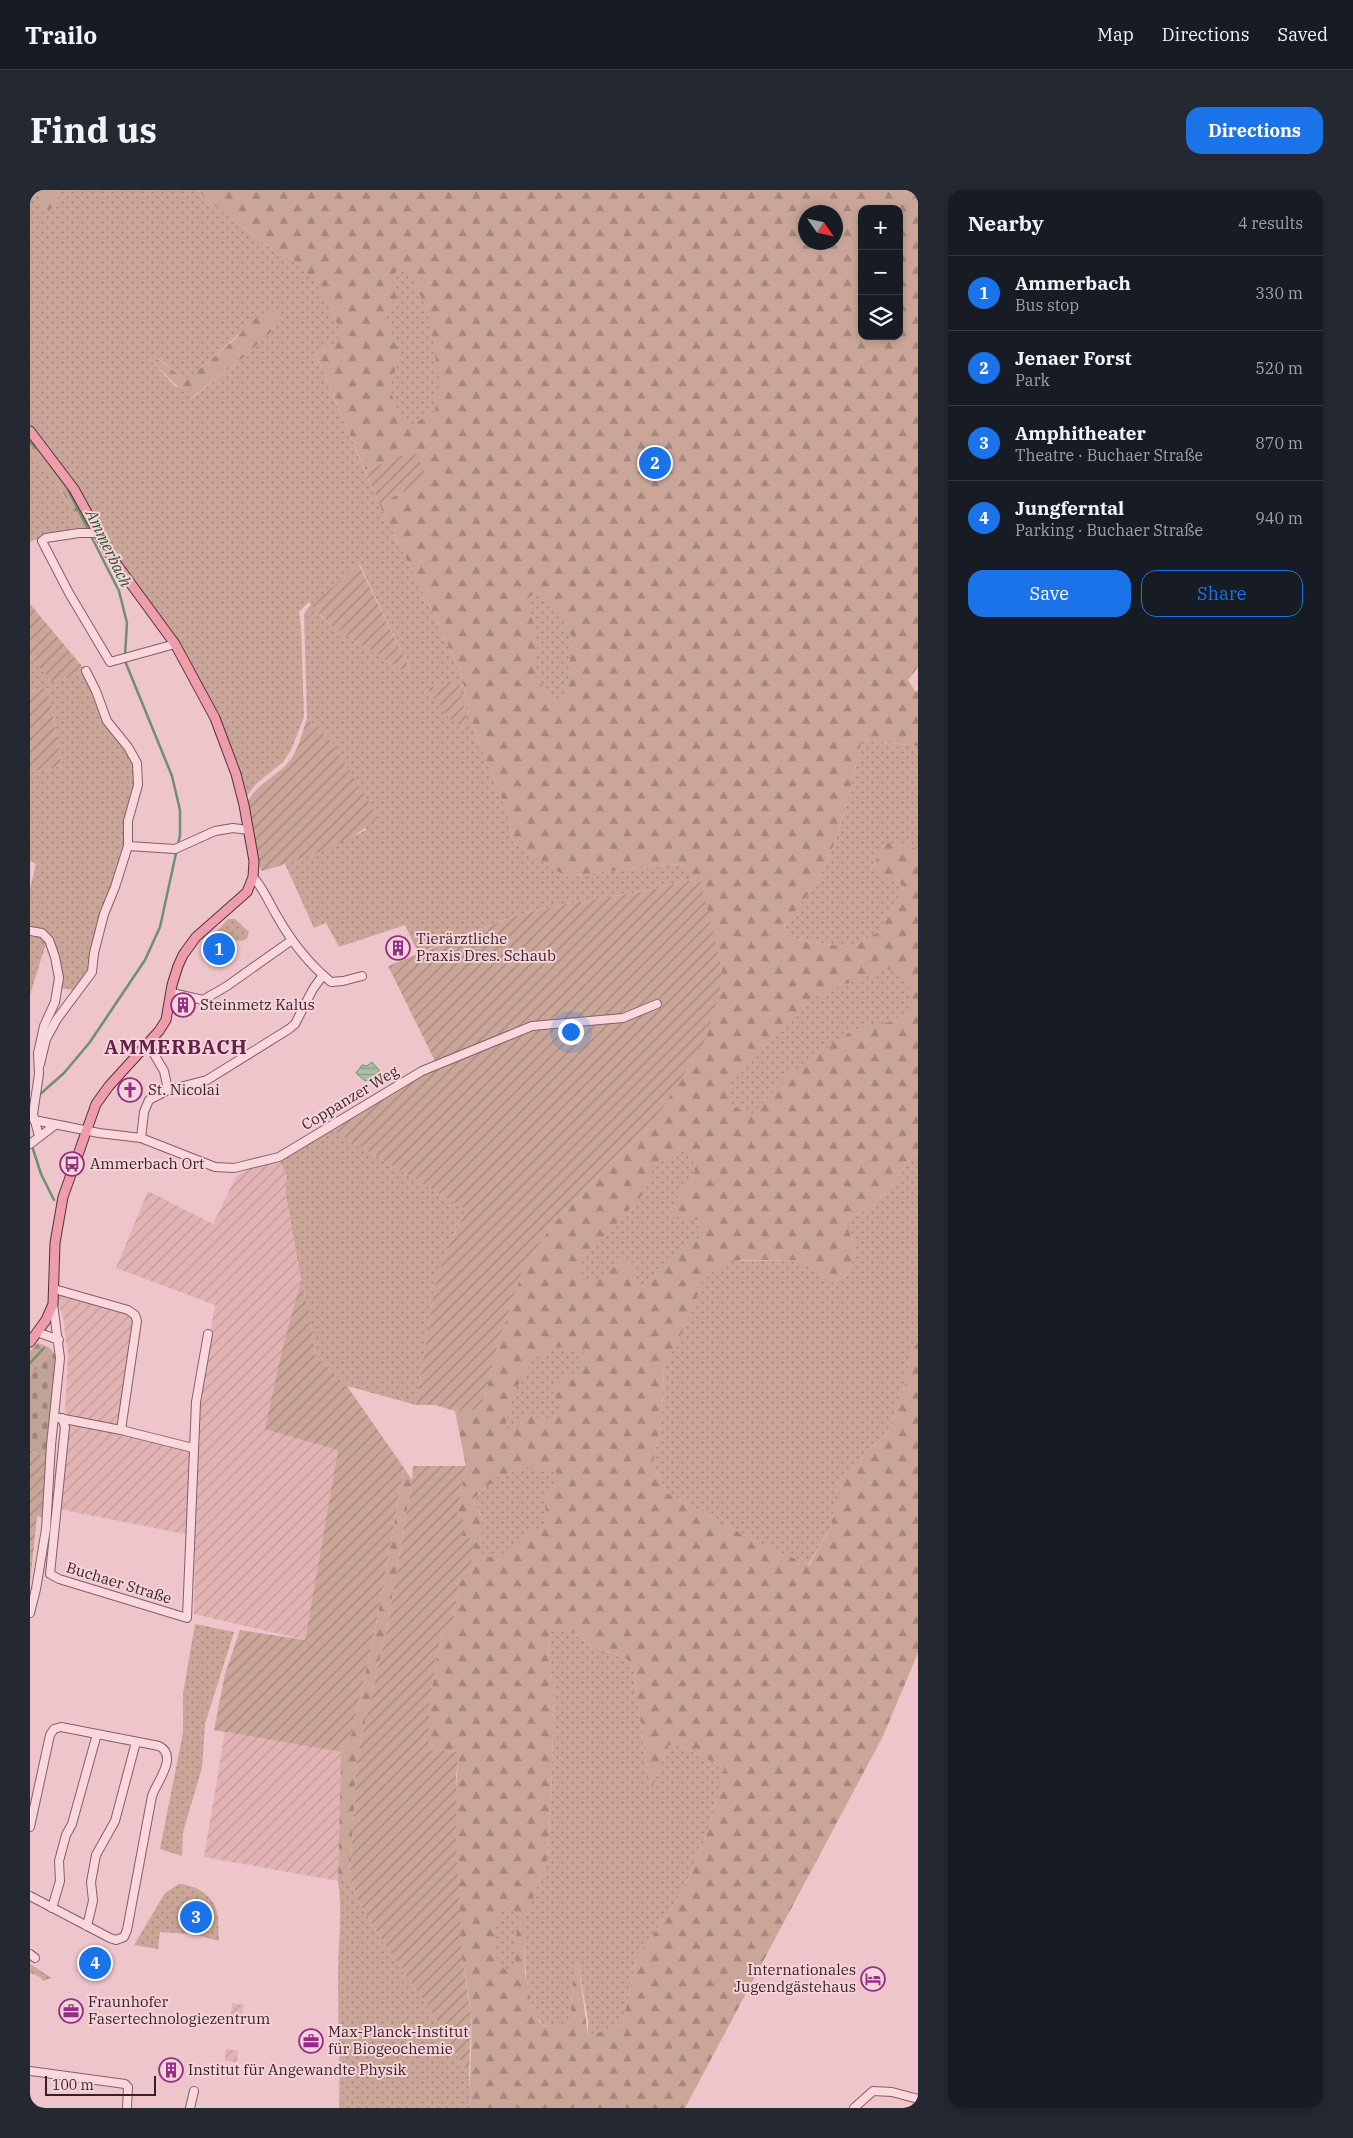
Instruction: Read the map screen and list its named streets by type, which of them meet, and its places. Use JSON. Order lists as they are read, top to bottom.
{
  "streets": {
    "street": ["Coppanzer Weg", "Buchaer Straße"]
  },
  "districts": ["AMMERBACH"],
  "water": ["Ammerbach"],
  "places": {
    "building": ["Tierärztliche Praxis Dres. Schaub", "Steinmetz Kalus", "Institut für Angewandte Physik"],
    "church": ["St. Nicolai"],
    "bus stop": ["Ammerbach Ort"],
    "hotel": ["Internationales Jugendgästehaus"],
    "office": ["Fraunhofer Fasertechnologiezentrum", "Max-Planck-Institut für Biogeochemie"]
  },
  "scale_bar": "100 m",
  "north": "bottom right",
  "page": {
    "header": "Trailo",
    "nav": ["Map", "Directions", "Saved"],
    "title": "Find us",
    "buttons": [
      "Directions",
      ["Save", "Share"]
    ],
    "heading": ["Nearby", "4 results"],
    "map_buttons": ["+", "−"],
    "list": [
      {
        "mark": "1",
        "name": "Ammerbach",
        "note": "Bus stop",
        "value": "330 m"
      },
      {
        "mark": "2",
        "name": "Jenaer Forst",
        "note": "Park",
        "value": "520 m"
      },
      {
        "mark": "3",
        "name": "Amphitheater",
        "note": "Theatre · Buchaer Straße",
        "value": "870 m"
      },
      {
        "mark": "4",
        "name": "Jungferntal",
        "note": "Parking · Buchaer Straße",
        "value": "940 m"
      }
    ],
    "pins": [
      "2",
      "1",
      "3",
      "4"
    ],
    "scale": "100 m"
  }
}
